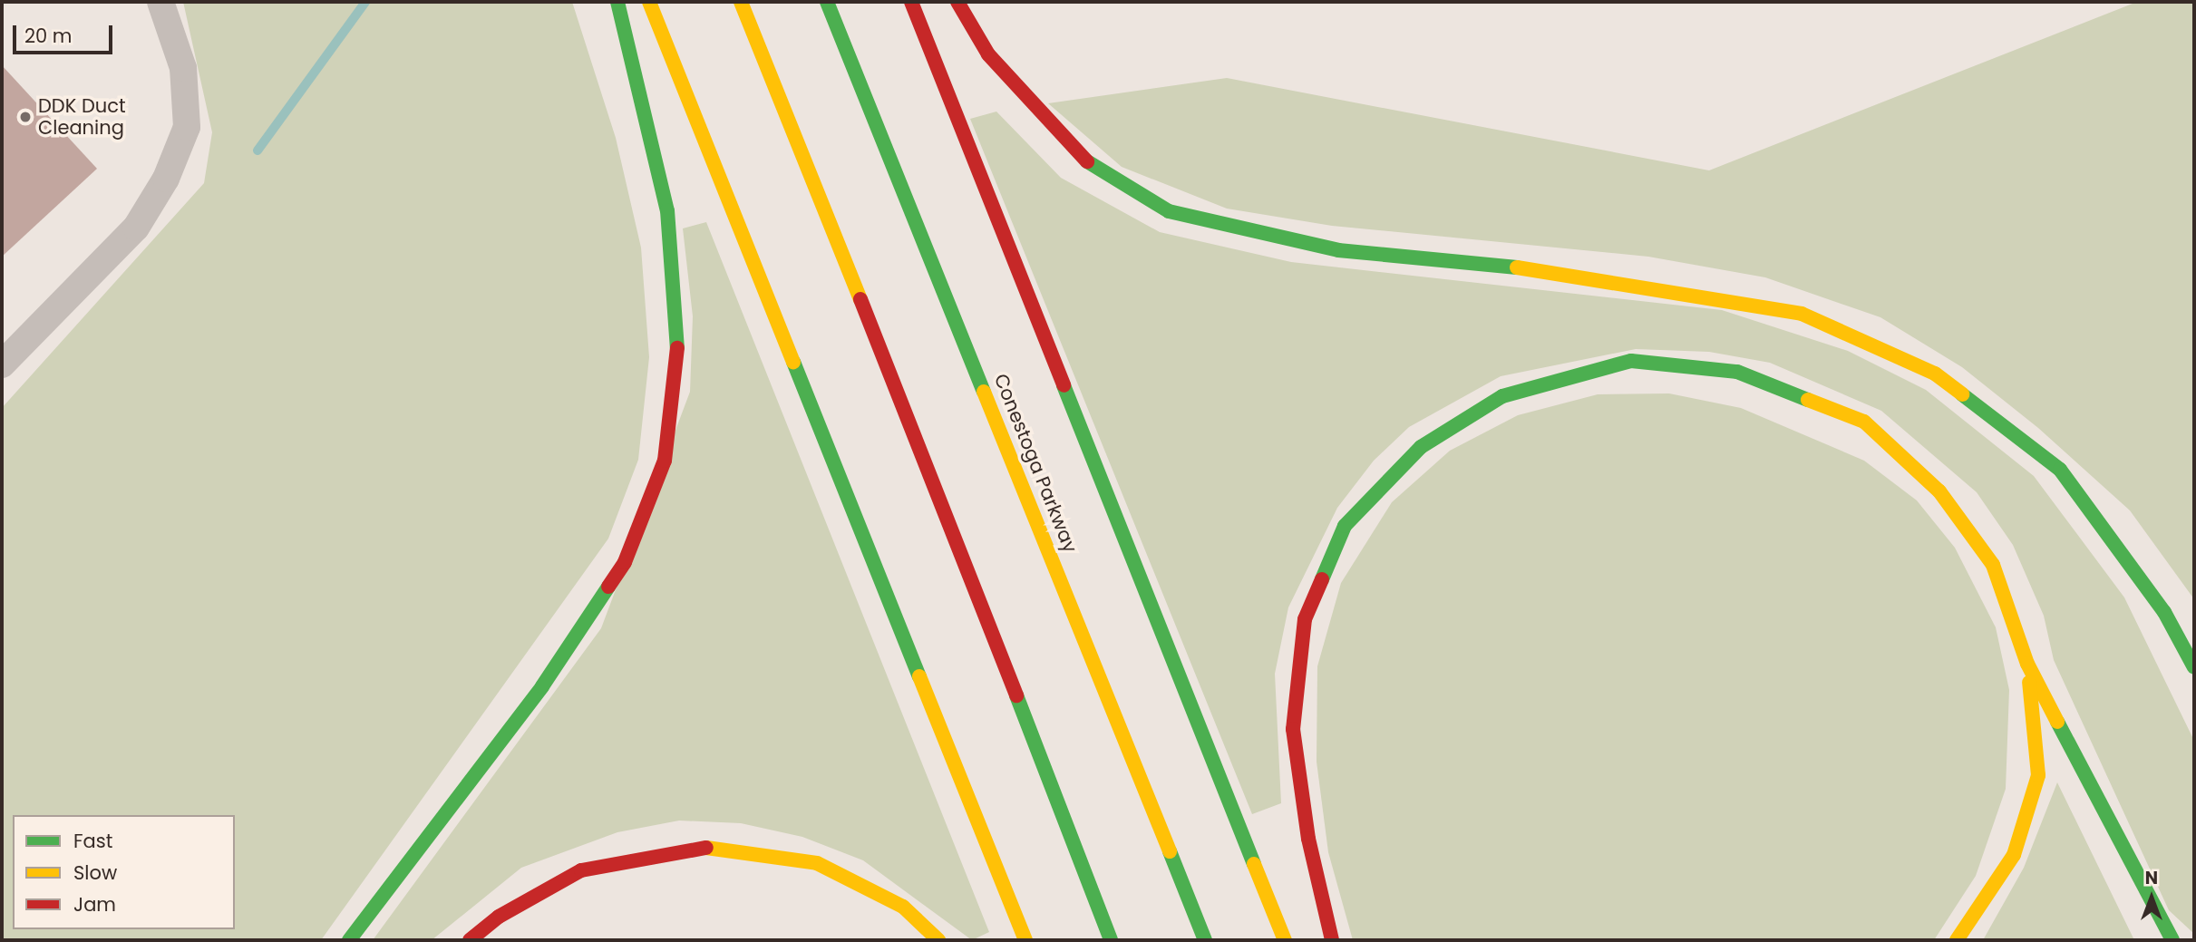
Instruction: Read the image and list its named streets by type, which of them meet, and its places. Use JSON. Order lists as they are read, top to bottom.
{
  "streets": {
    "highway": ["Conestoga Parkway"]
  },
  "places": ["DDK Duct Cleaning"],
  "legend": ["Fast", "Slow", "Jam"],
  "scale_bar": "20 m",
  "north": "top"
}
